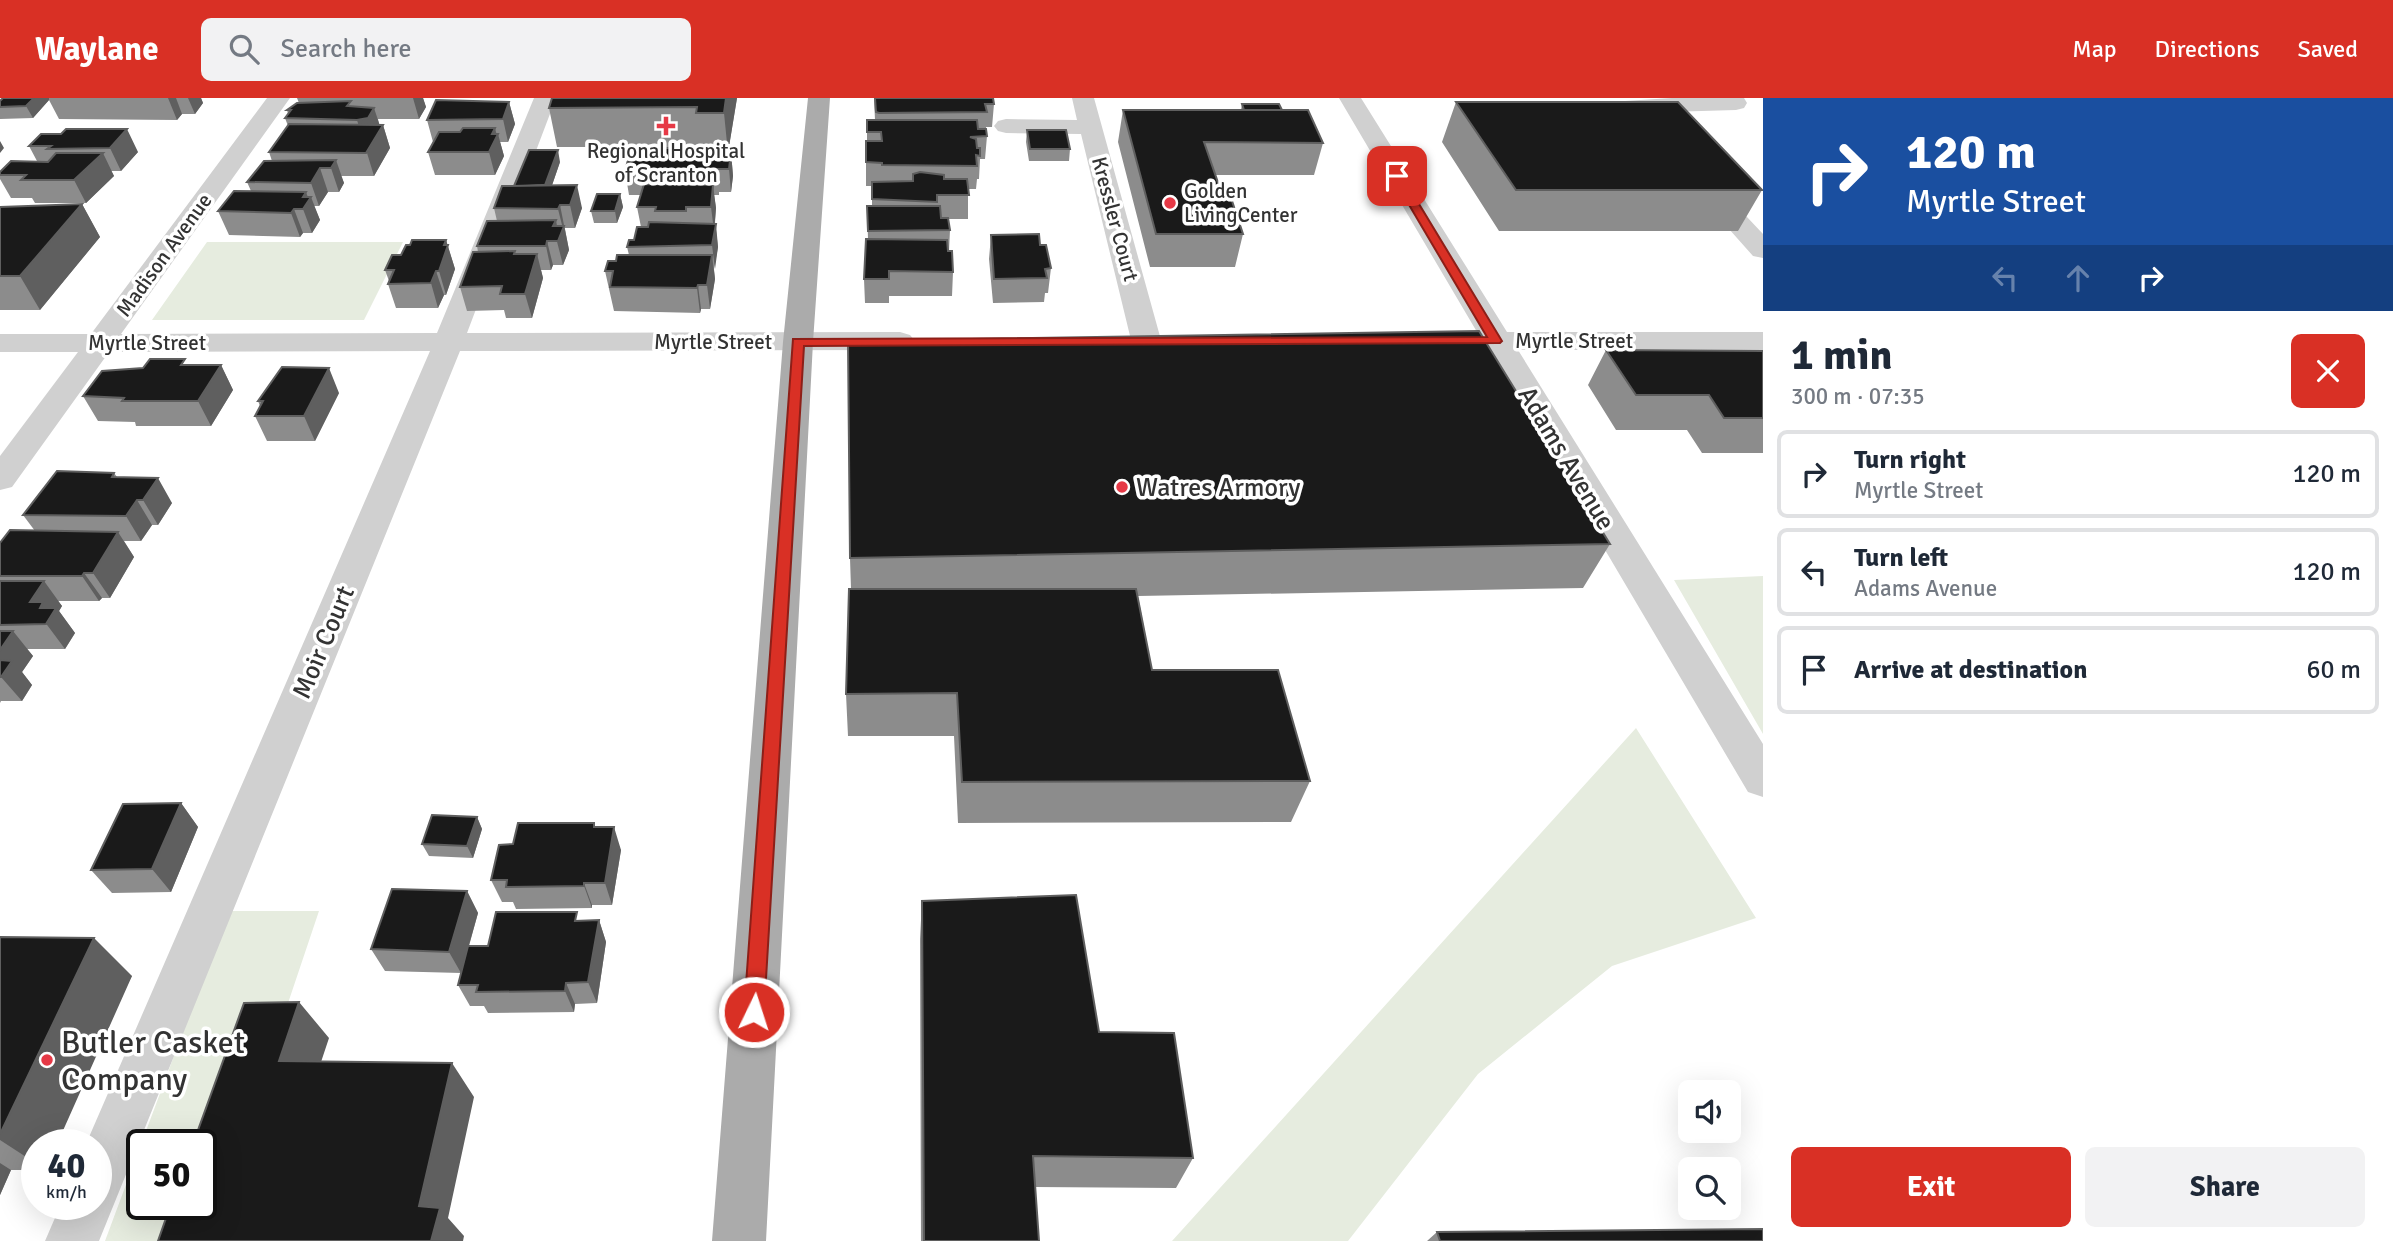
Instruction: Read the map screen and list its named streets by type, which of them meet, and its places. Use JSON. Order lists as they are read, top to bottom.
{
  "streets": {
    "street": [
      "Kressler Court",
      "Madison Avenue",
      "Myrtle Street",
      "Adams Avenue",
      "Moir Court"
    ]
  },
  "crossings": [
    ["Madison Avenue", "Myrtle Street"],
    ["Myrtle Street", "Adams Avenue"],
    ["Myrtle Street", "Moir Court"]
  ],
  "places": {
    "health": ["Regional Hospital of Scranton"],
    "other": ["Golden LivingCenter", "Watres Armory", "Butler Casket Company"]
  },
  "page": {
    "header": "Waylane",
    "search": "Search here",
    "nav": ["Map", "Directions", "Saved"],
    "turn": ["120 m", "Myrtle Street"],
    "heading": ["1 min", "300 m · 07:35"],
    "list": [
      {
        "name": "Turn right",
        "note": "Myrtle Street",
        "value": "120 m"
      },
      {
        "name": "Turn left",
        "note": "Adams Avenue",
        "value": "120 m"
      },
      {
        "name": "Arrive at destination",
        "value": "60 m"
      }
    ],
    "speed": "40 km/h",
    "limit": "50",
    "buttons": ["Exit", "Share"]
  }
}
